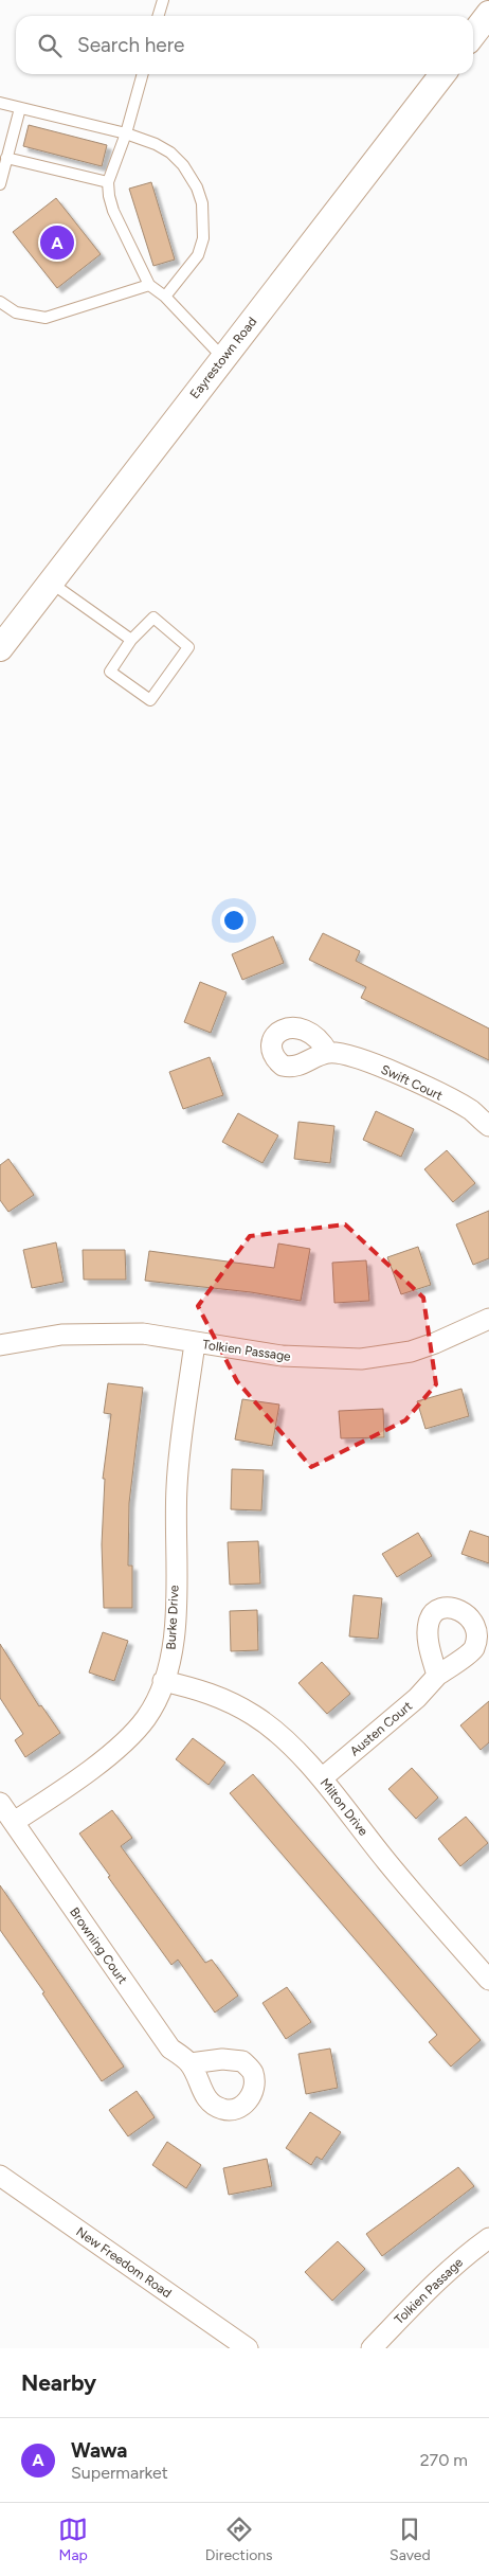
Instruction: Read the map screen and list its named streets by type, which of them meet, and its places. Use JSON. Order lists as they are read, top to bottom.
{
  "streets": {
    "street": [
      "Eayrestown Road",
      "Swift Court",
      "Tolkien Passage",
      "Burke Drive",
      "Austen Court",
      "Milton Drive",
      "Browning Court",
      "New Freedom Road"
    ]
  },
  "crossings": [
    ["Tolkien Passage", "Burke Drive"],
    ["Burke Drive", "Milton Drive"],
    ["Burke Drive", "Browning Court"],
    ["Austen Court", "Milton Drive"]
  ],
  "page": {
    "search": "Search here",
    "pins": "A",
    "heading": "Nearby",
    "list": [
      {
        "mark": "A",
        "name": "Wawa",
        "note": "Supermarket",
        "value": "270 m"
      }
    ],
    "nav": ["Map", "Directions", "Saved"]
  }
}
